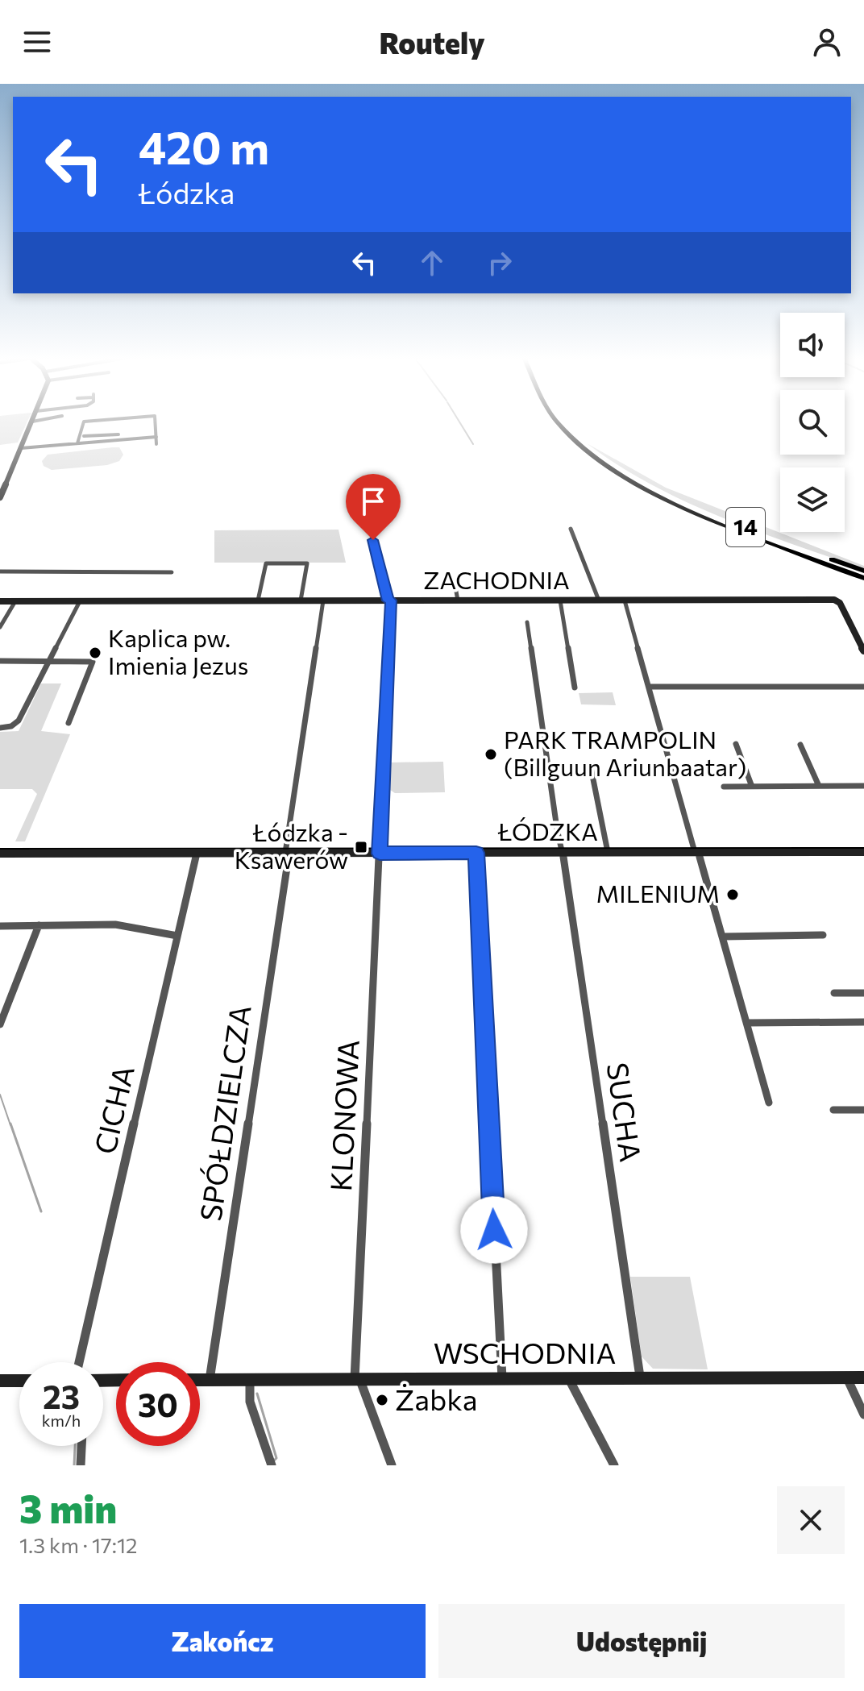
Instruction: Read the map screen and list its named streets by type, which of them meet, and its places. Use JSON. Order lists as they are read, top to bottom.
{
  "streets": {
    "main road": ["14"],
    "street": [
      "ZACHODNIA",
      "ŁÓDZKA",
      "CICHA",
      "SUCHA",
      "SPÓŁDZIELCZA",
      "KLONOWA",
      "WSCHODNIA"
    ]
  },
  "crossings": [
    ["ZACHODNIA", "SPÓŁDZIELCZA"],
    ["ZACHODNIA", "KLONOWA"],
    ["ŁÓDZKA", "CICHA"],
    ["ŁÓDZKA", "SUCHA"],
    ["ŁÓDZKA", "SPÓŁDZIELCZA"],
    ["ŁÓDZKA", "KLONOWA"],
    ["SUCHA", "WSCHODNIA"],
    ["SPÓŁDZIELCZA", "WSCHODNIA"],
    ["KLONOWA", "WSCHODNIA"]
  ],
  "places": {
    "other": [
      "Kaplica pw. Imienia Jezus",
      "PARK TRAMPOLIN (Billguun Ariunbaatar)",
      "MILENIUM",
      "Żabka"
    ],
    "transit": ["Łódzka - Ksawerów"]
  },
  "page": {
    "header": "Routely",
    "turn": ["420 m", "Łódzka"],
    "speed": "23 km/h",
    "limit": "30",
    "heading": ["3 min", "1.3 km · 17:12"],
    "buttons": ["Zakończ", "Udostępnij"]
  }
}
